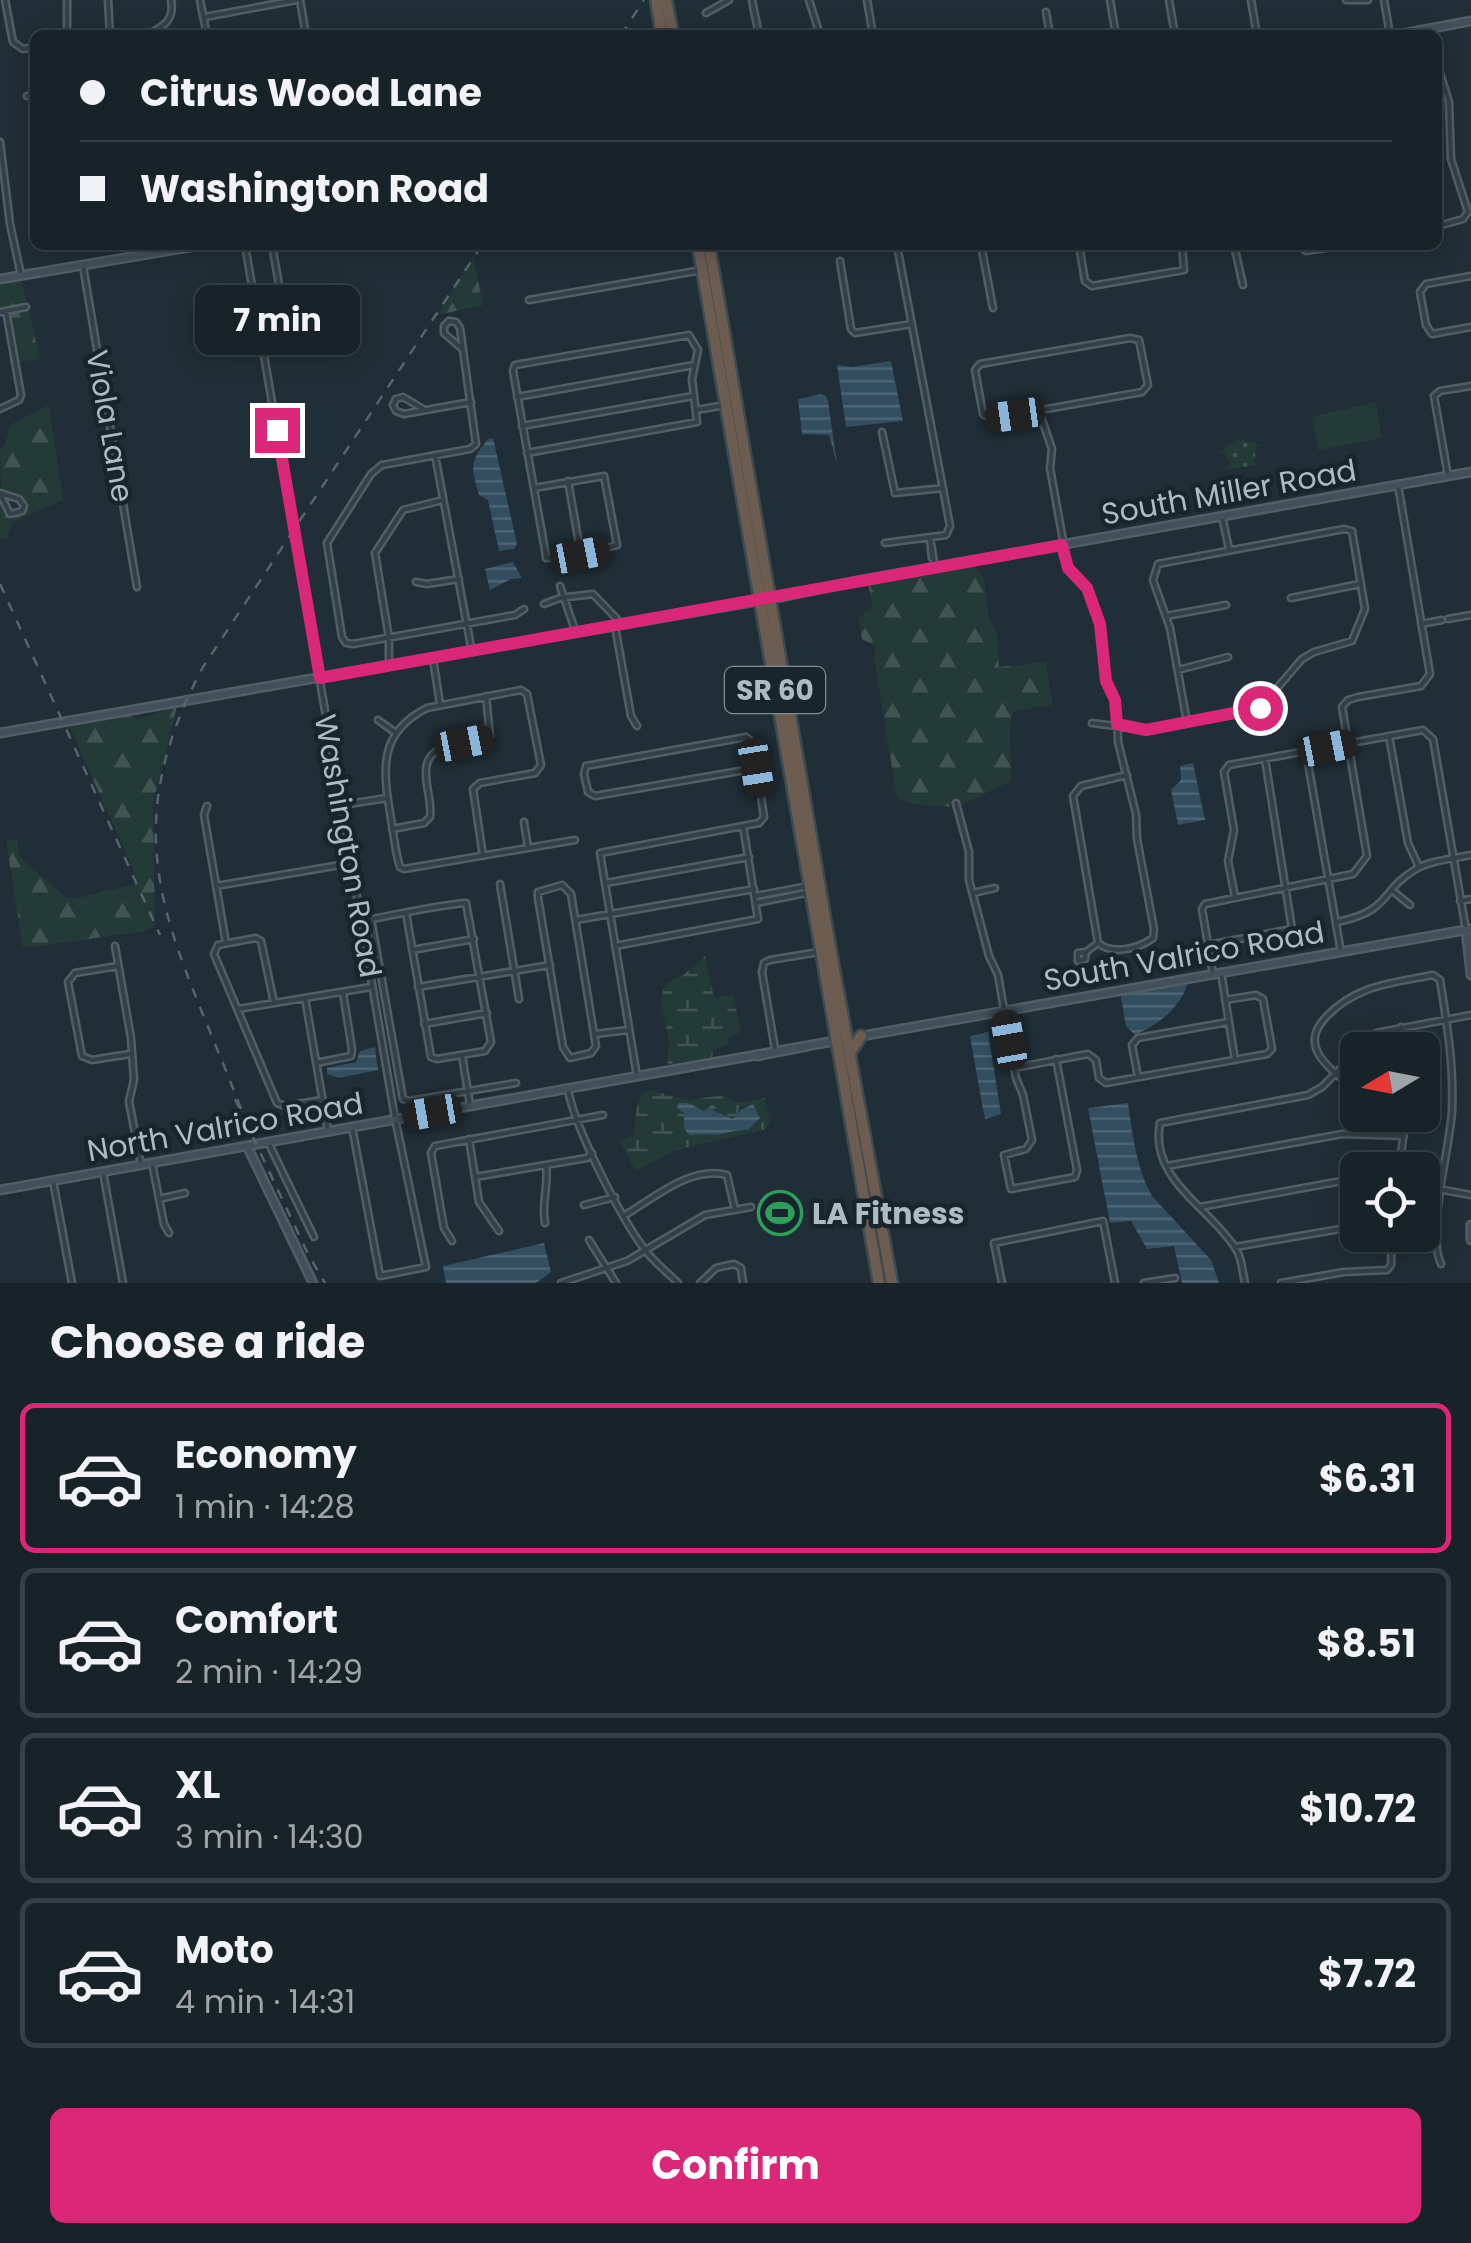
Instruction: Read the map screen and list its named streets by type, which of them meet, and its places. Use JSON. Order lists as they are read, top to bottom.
{
  "streets": {
    "highway": ["SR 60"],
    "street": [
      "Viola Lane",
      "South Miller Road",
      "Washington Road",
      "South Valrico Road",
      "North Valrico Road"
    ]
  },
  "crossings": [
    ["South Miller Road", "SR 60"],
    ["South Miller Road", "Washington Road"],
    ["SR 60", "South Valrico Road"],
    ["SR 60", "North Valrico Road"],
    ["Washington Road", "North Valrico Road"],
    ["South Valrico Road", "North Valrico Road"]
  ],
  "places": {
    "sports": ["LA Fitness"]
  },
  "north": "left",
  "page": {
    "banner": ["Citrus Wood Lane", "Washington Road"],
    "bubble": "7 min",
    "heading": "Choose a ride",
    "list": [
      {
        "name": "Economy",
        "note": "1 min · 14:28",
        "value": "$6.31"
      },
      {
        "name": "Comfort",
        "note": "2 min · 14:29",
        "value": "$8.51"
      },
      {
        "name": "XL",
        "note": "3 min · 14:30",
        "value": "$10.72"
      },
      {
        "name": "Moto",
        "note": "4 min · 14:31",
        "value": "$7.72"
      }
    ],
    "buttons": "Confirm"
  }
}
